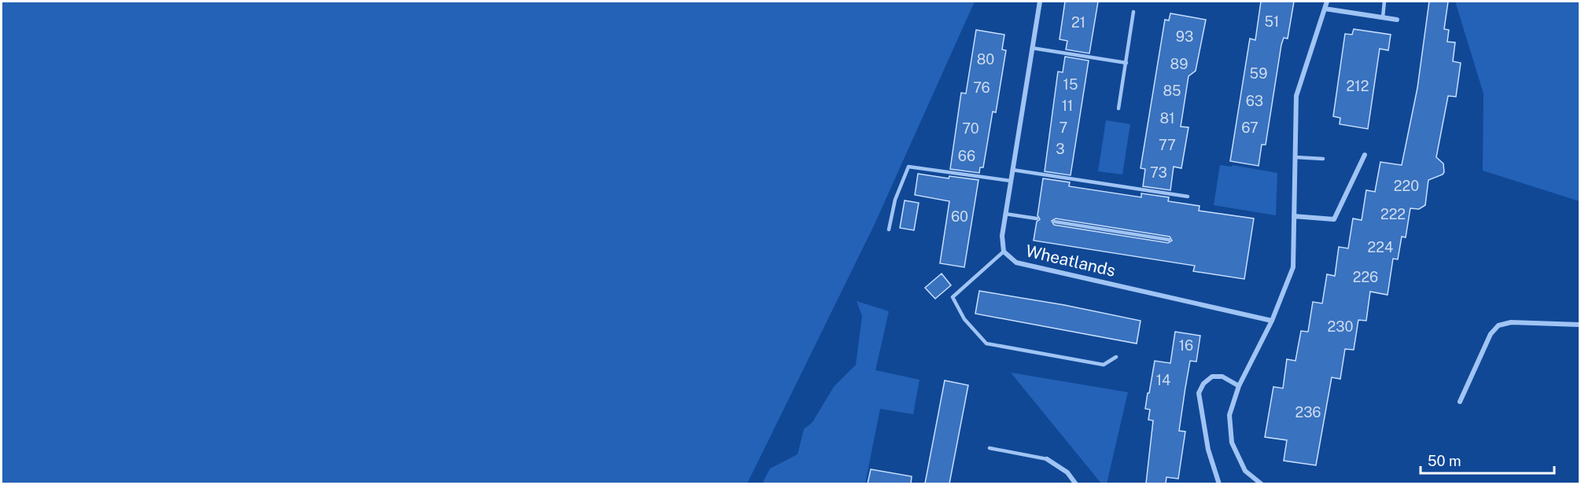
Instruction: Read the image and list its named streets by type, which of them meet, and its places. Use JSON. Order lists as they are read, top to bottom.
{
  "streets": {
    "street": ["Wheatlands"]
  },
  "house_numbers": [
    "51",
    "21",
    "93",
    "80",
    "89",
    "59",
    "15",
    "212",
    "76",
    "85",
    "63",
    "11",
    "81",
    "7",
    "67",
    "70",
    "77",
    "3",
    "66",
    "73",
    "220",
    "222",
    "60",
    "224",
    "226",
    "230",
    "16",
    "14",
    "236"
  ],
  "scale_bar": "50 m"
}
